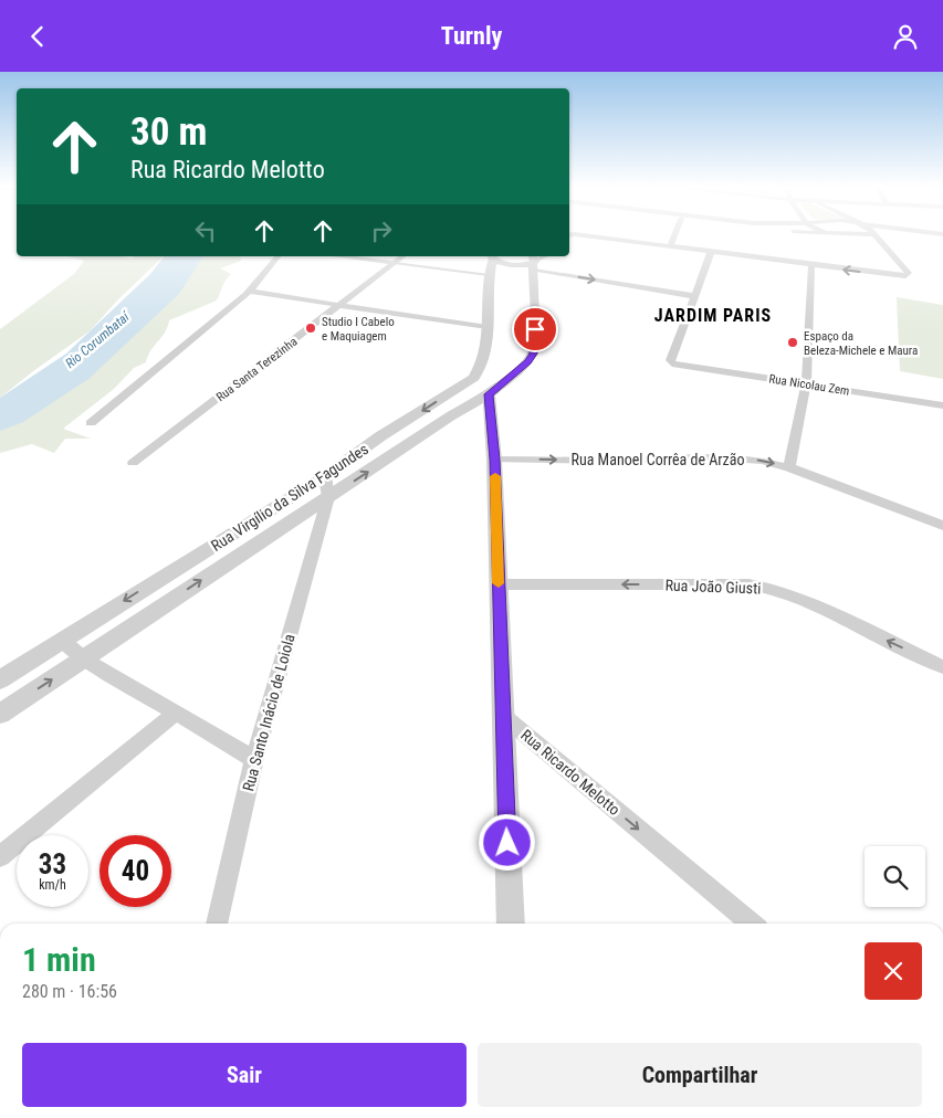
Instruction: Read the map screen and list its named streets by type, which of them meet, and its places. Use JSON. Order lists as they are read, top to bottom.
{
  "streets": {
    "street": [
      "Rua Santa Terezinha",
      "Rua Nicolau Zem",
      "Rua Manoel Corrêa de Arzão",
      "Rua Virgílio da Silva Fagundes",
      "Rua João Giusti",
      "Rua Santo Inácio de Loiola",
      "Rua Ricardo Melotto"
    ]
  },
  "crossings": [
    ["Rua Virgílio da Silva Fagundes", "Rua Santo Inácio de Loiola"]
  ],
  "one_way": ["Rua Manoel Corrêa de Arzão", "Rua João Giusti", "Rua Ricardo Melotto"],
  "districts": ["JARDIM PARIS"],
  "water": ["Rio Corumbataí"],
  "places": ["Studio I Cabelo e Maquiagem", "Espaço da Beleza-Michele e Maura"],
  "page": {
    "header": "Turnly",
    "turn": ["30 m", "Rua Ricardo Melotto"],
    "speed": "33 km/h",
    "limit": "40",
    "heading": ["1 min", "280 m · 16:56"],
    "buttons": ["Sair", "Compartilhar"]
  }
}
